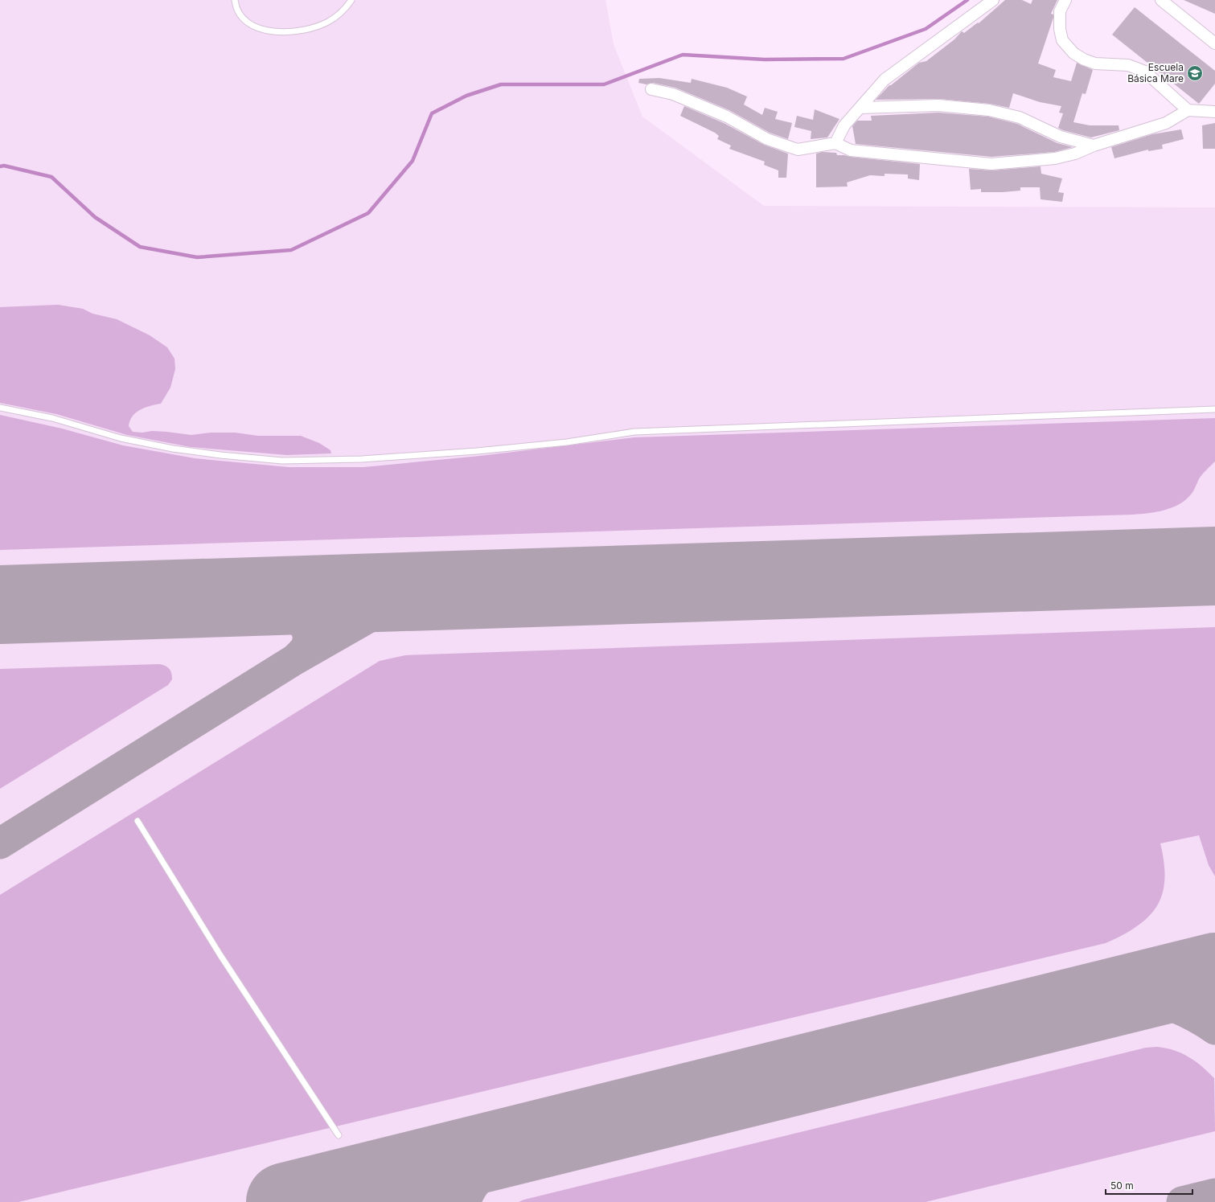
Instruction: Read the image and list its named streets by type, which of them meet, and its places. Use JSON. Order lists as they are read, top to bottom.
{
  "places": {
    "school or university": ["Escuela Básica Mare"]
  },
  "scale_bar": "50 m"
}
